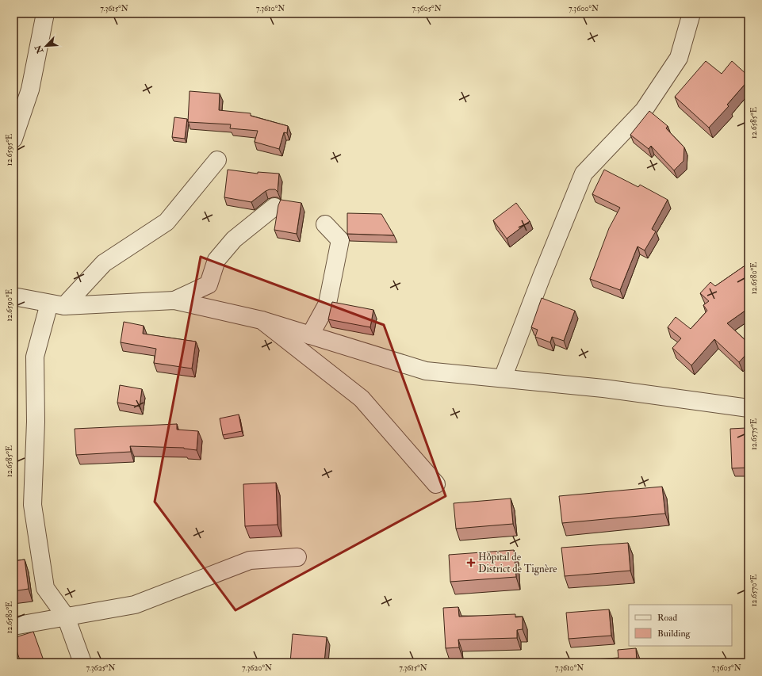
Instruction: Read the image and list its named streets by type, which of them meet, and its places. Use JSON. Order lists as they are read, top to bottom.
{
  "places": {
    "health": ["Hôpital de District de Tignère"]
  },
  "legend": ["Road", "Building"],
  "north": "bottom left",
  "coordinates": [
    "7.3615°N",
    "7.3610°N",
    "7.3605°N",
    "7.3600°N",
    "12.6585°E",
    "12.6595°E",
    "12.6580°E",
    "12.6590°E",
    "12.6575°E",
    "12.6570°E",
    "7.3625°N",
    "7.3620°N"
  ]
}
